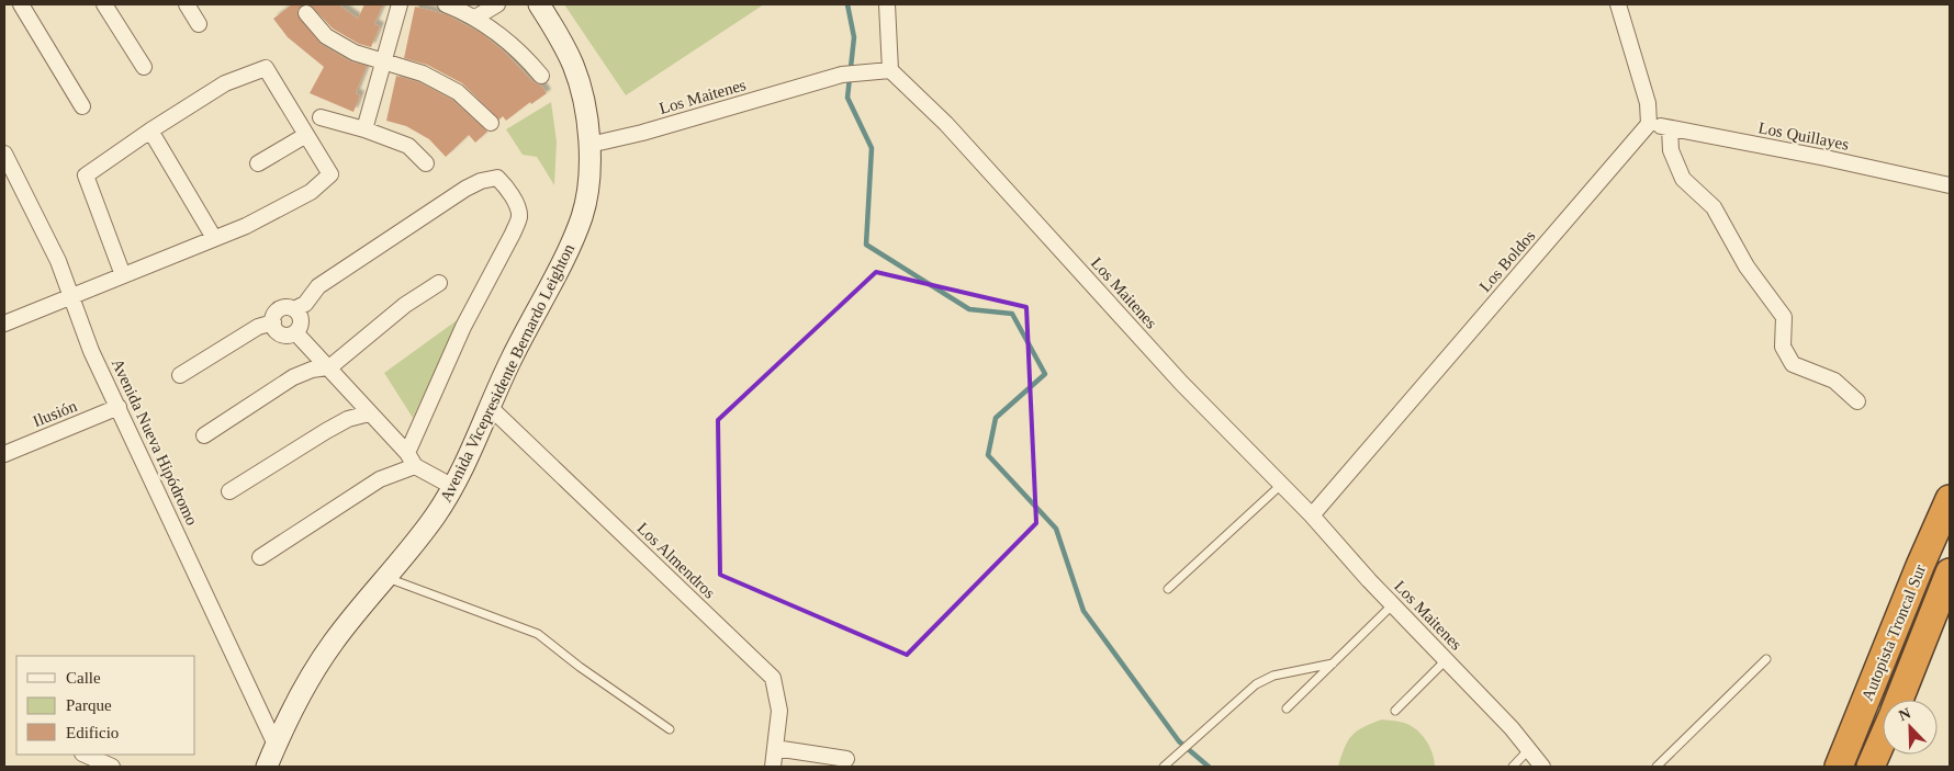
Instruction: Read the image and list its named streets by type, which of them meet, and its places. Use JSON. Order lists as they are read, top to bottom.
{
  "streets": {
    "highway": ["Autopista Troncal Sur"],
    "main road": ["Avenida Vicepresidente Bernardo Leighton"],
    "street": [
      "Los Maitenes",
      "Los Quillayes",
      "Los Boldos",
      "Ilusión",
      "Avenida Nueva Hipódromo",
      "Los Almendros"
    ]
  },
  "crossings": [
    ["Los Maitenes", "Los Boldos"],
    ["Los Maitenes", "Avenida Vicepresidente Bernardo Leighton"],
    ["Los Quillayes", "Los Boldos"],
    ["Avenida Vicepresidente Bernardo Leighton", "Avenida Nueva Hipódromo"],
    ["Avenida Vicepresidente Bernardo Leighton", "Los Almendros"],
    ["Ilusión", "Avenida Nueva Hipódromo"]
  ],
  "legend": ["Calle", "Parque", "Edificio"],
  "north": "top left"
}
